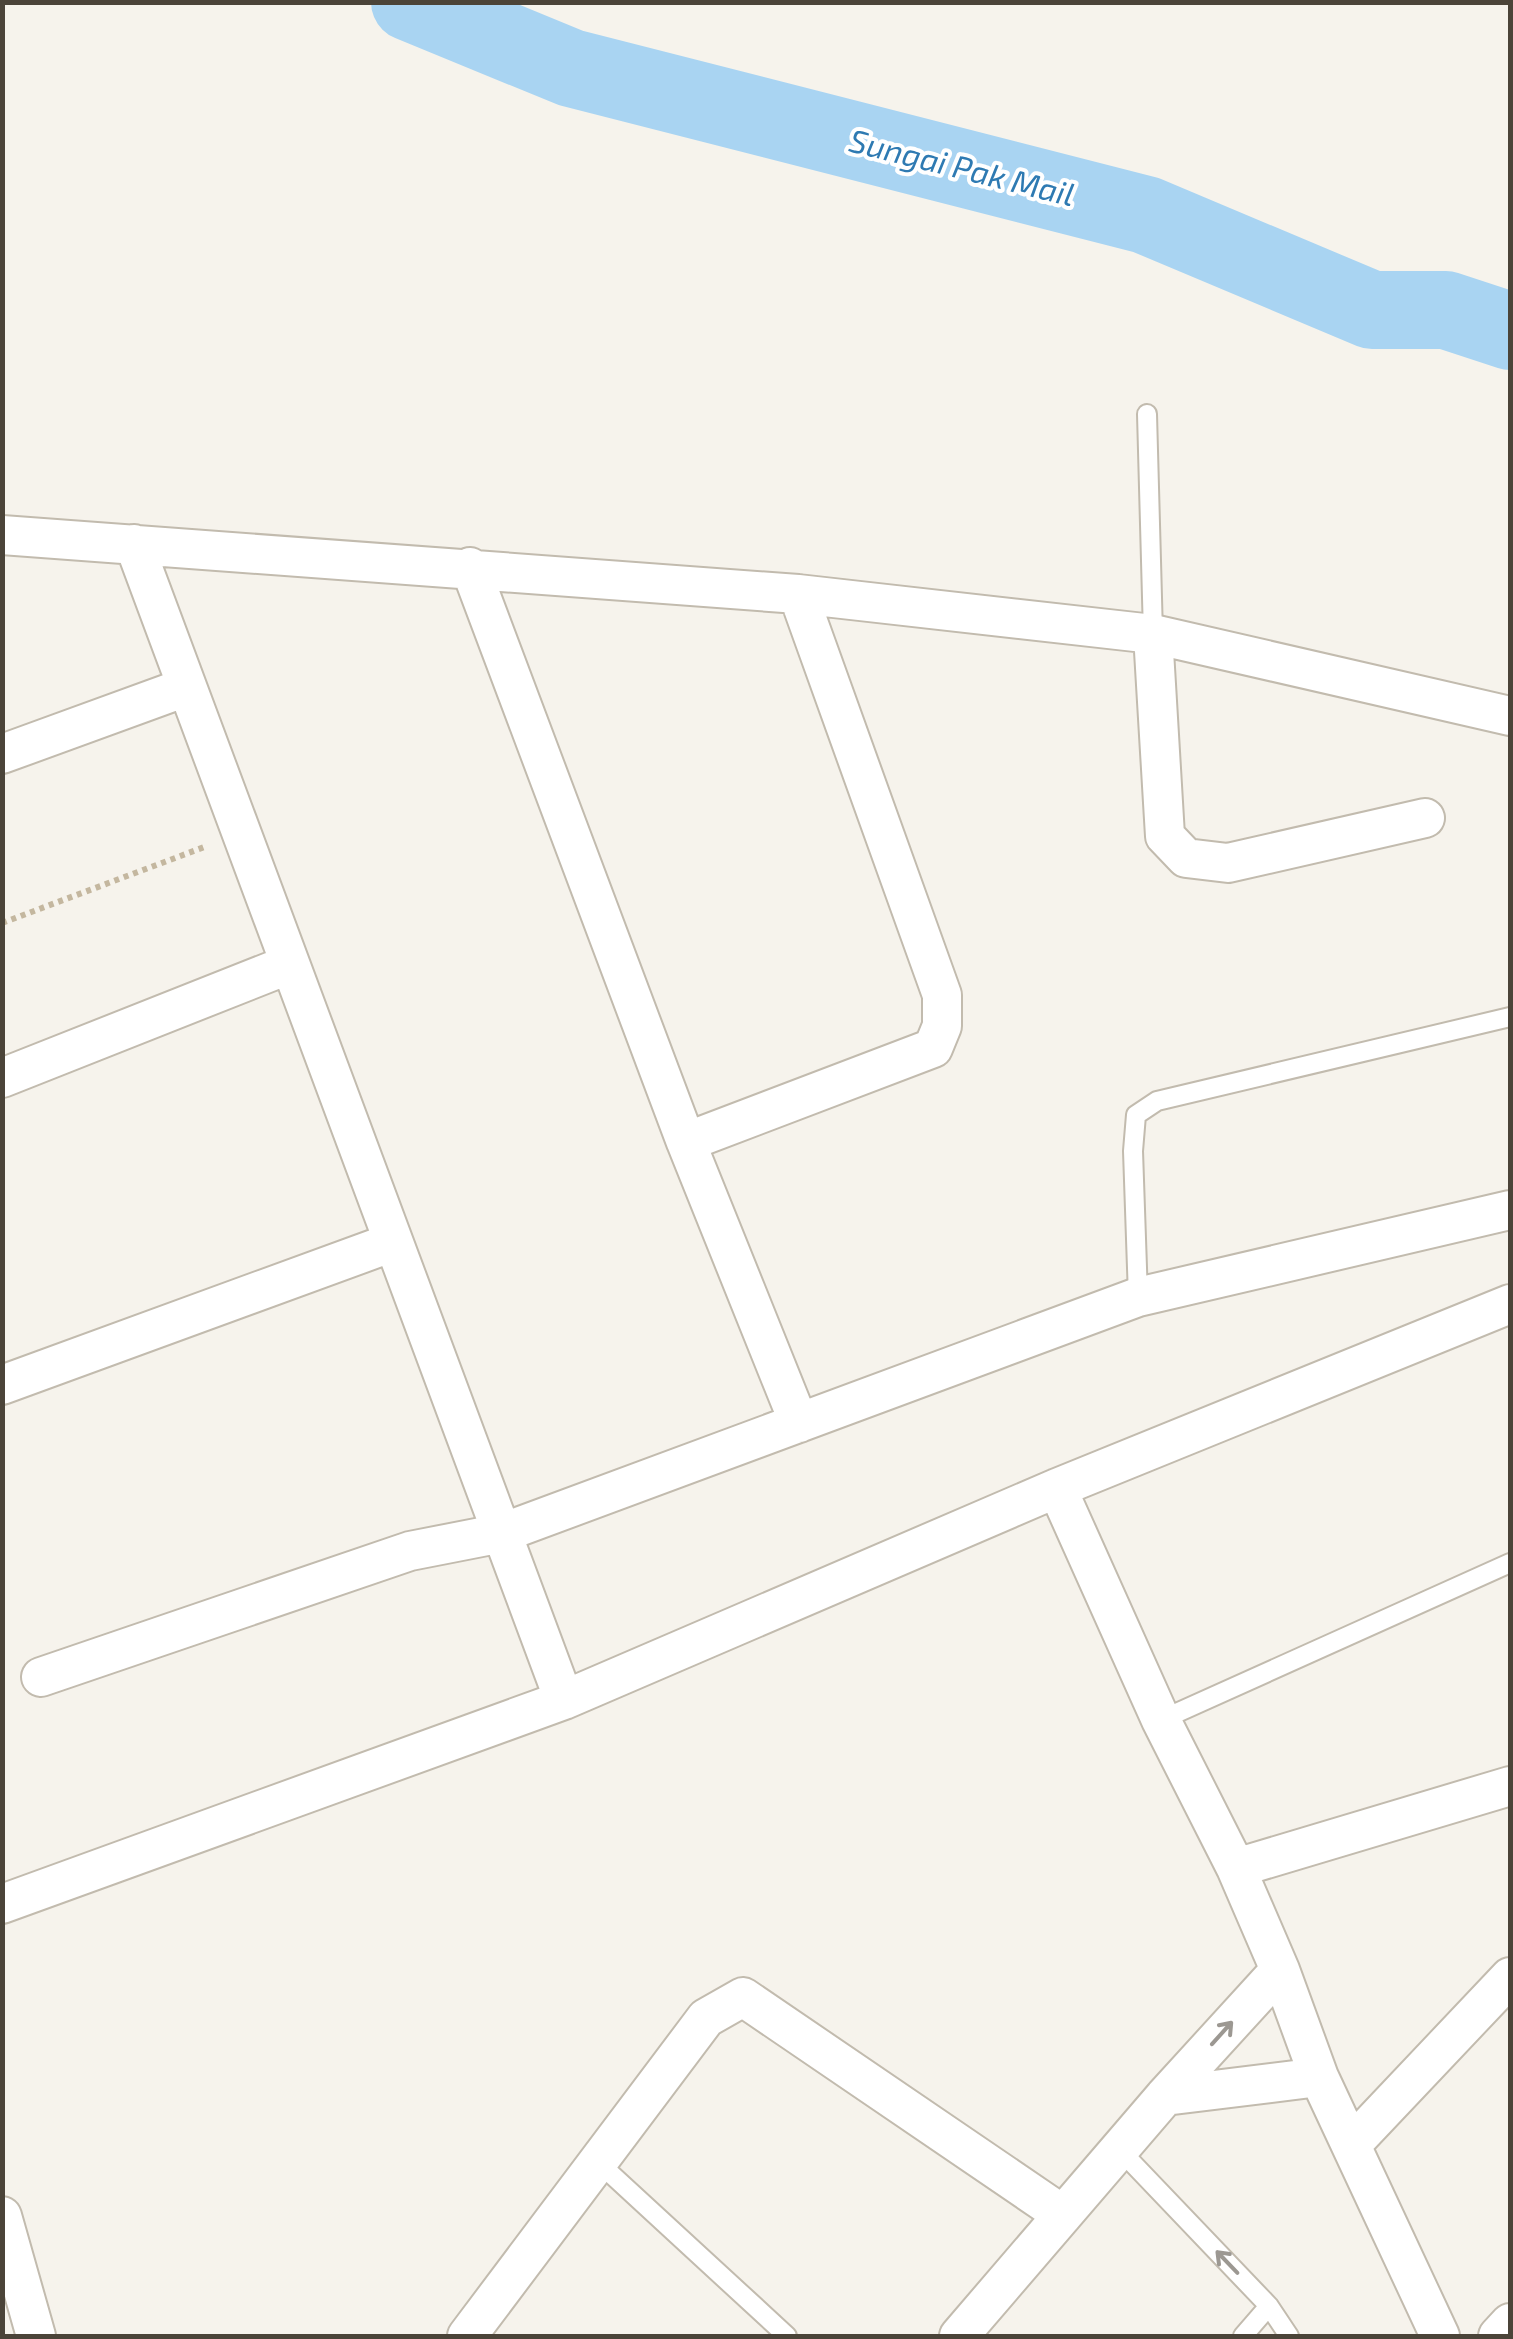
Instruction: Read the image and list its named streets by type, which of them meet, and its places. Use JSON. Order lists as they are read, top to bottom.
{
  "water": ["Sungai Pak Mail"]
}
